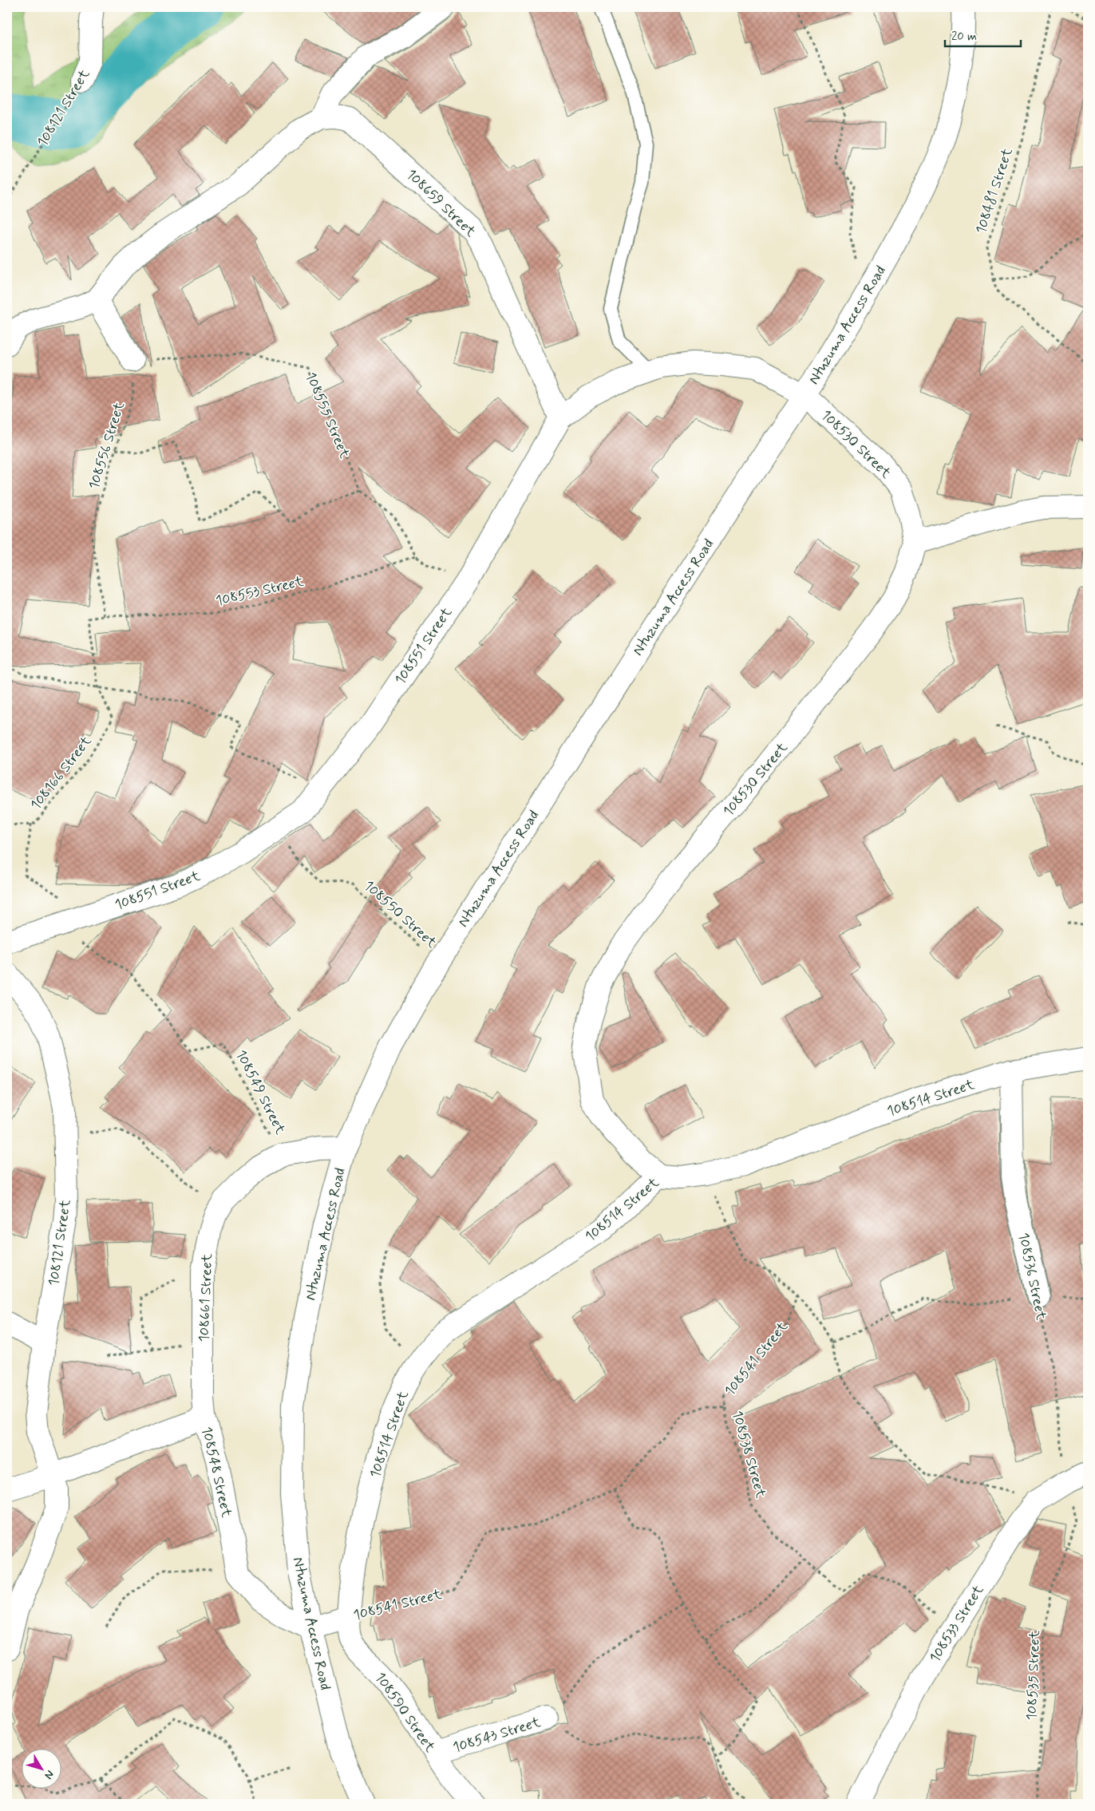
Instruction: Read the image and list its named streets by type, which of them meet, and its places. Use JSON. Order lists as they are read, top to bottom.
{
  "streets": {
    "street": [
      "108121 Street",
      "108659 Street",
      "Ntuzuma Access Road",
      "108530 Street",
      "108551 Street",
      "108514 Street",
      "108536 Street",
      "108661 Street",
      "108541 Street",
      "108548 Street",
      "108533 Street",
      "108590 Street",
      "108543 Street"
    ],
    "path": [
      "108481 Street",
      "108555 Street",
      "108556 Street",
      "108553 Street",
      "108166 Street",
      "108550 Street",
      "108549 Street",
      "108538 Street",
      "108535 Street"
    ]
  },
  "crossings": [
    ["108121 Street", "108548 Street"],
    ["108659 Street", "108551 Street"],
    ["Ntuzuma Access Road", "108530 Street"],
    ["Ntuzuma Access Road", "108551 Street"],
    ["Ntuzuma Access Road", "108550 Street"],
    ["Ntuzuma Access Road", "108661 Street"],
    ["Ntuzuma Access Road", "108541 Street"],
    ["108555 Street", "108556 Street"],
    ["108530 Street", "108551 Street"],
    ["108530 Street", "108514 Street"],
    ["108556 Street", "108553 Street"],
    ["108551 Street", "108166 Street"],
    ["108551 Street", "108550 Street"],
    ["108551 Street", "108549 Street"],
    ["108549 Street", "108661 Street"],
    ["108514 Street", "108536 Street"],
    ["108514 Street", "108541 Street"],
    ["108514 Street", "108590 Street"],
    ["108536 Street", "108533 Street"],
    ["108536 Street", "108535 Street"],
    ["108661 Street", "108548 Street"],
    ["108541 Street", "108538 Street"],
    ["108541 Street", "108590 Street"],
    ["108538 Street", "108533 Street"],
    ["108533 Street", "108535 Street"],
    ["108590 Street", "108543 Street"]
  ],
  "scale_bar": "20 m",
  "north": "bottom right"
}
